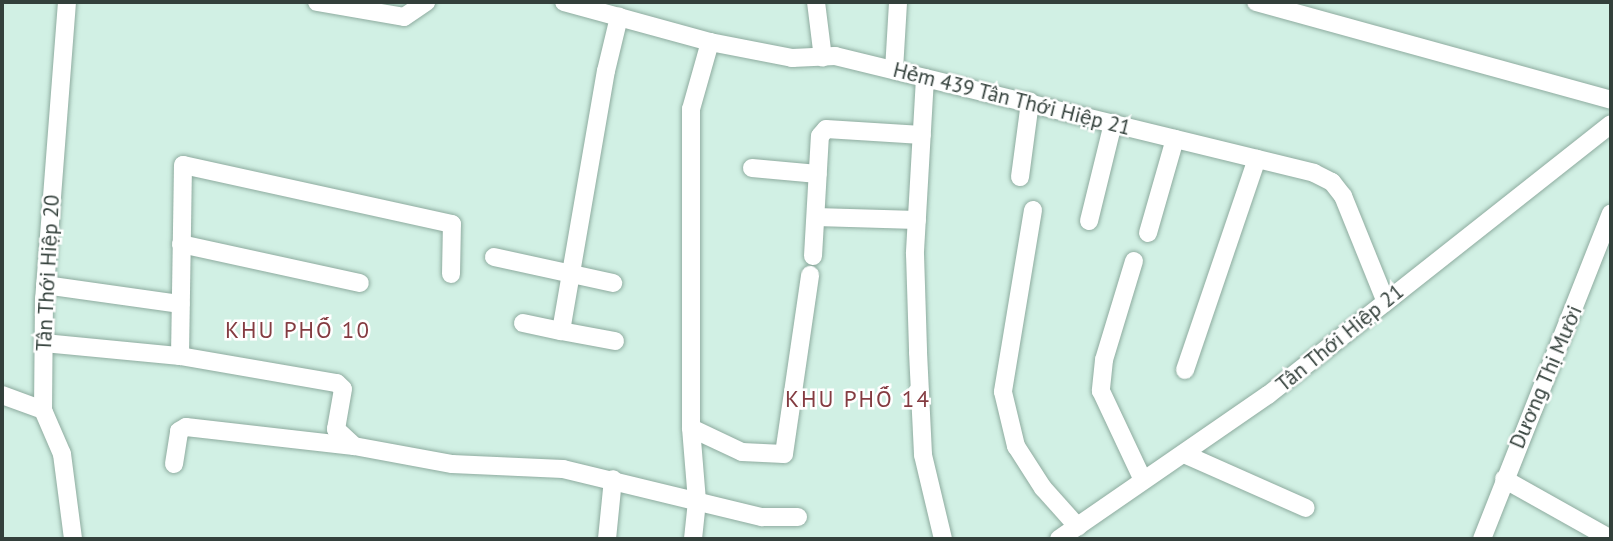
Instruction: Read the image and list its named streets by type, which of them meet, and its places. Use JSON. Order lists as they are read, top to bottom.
{
  "streets": {
    "street": [
      "Hẻm 439 Tân Thới Hiệp 21",
      "Tân Thới Hiệp 20",
      "Tân Thới Hiệp 21",
      "Dương Thị Mười"
    ]
  },
  "crossings": [
    ["Hẻm 439 Tân Thới Hiệp 21", "Tân Thới Hiệp 21"]
  ],
  "districts": ["KHU PHỐ 10", "KHU PHỐ 14"]
}
